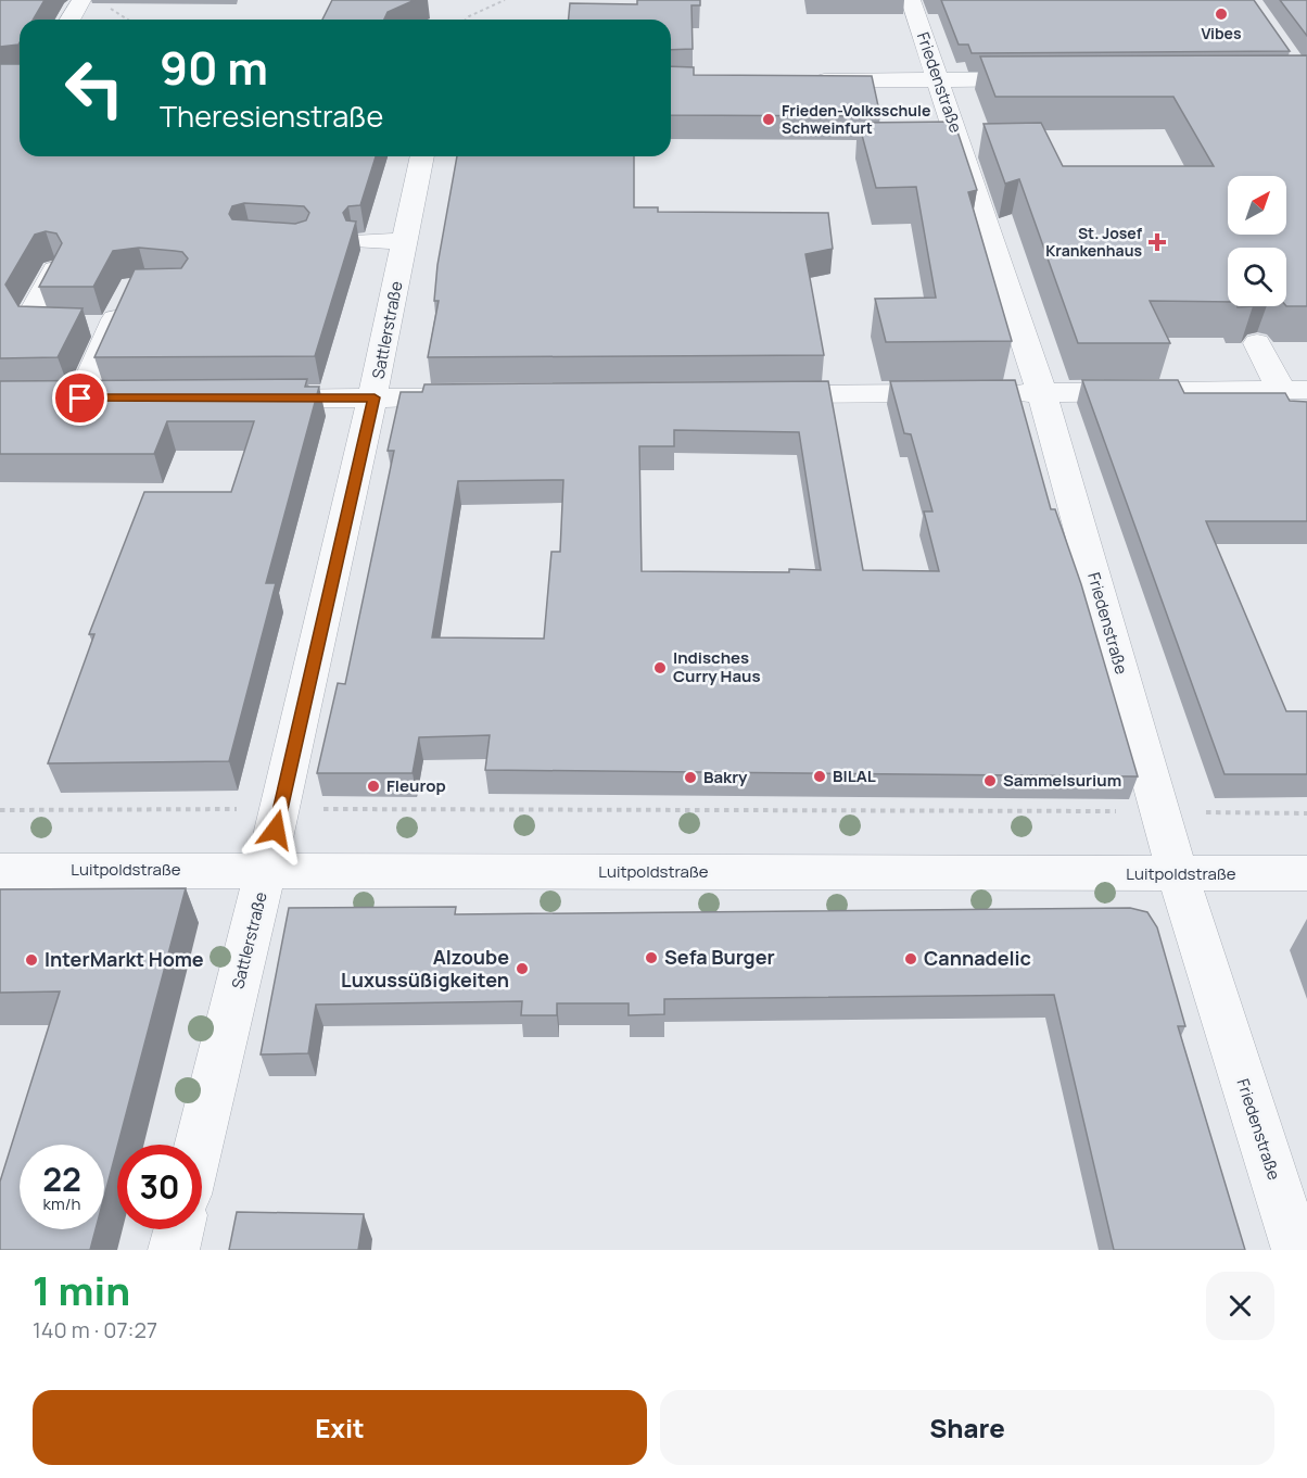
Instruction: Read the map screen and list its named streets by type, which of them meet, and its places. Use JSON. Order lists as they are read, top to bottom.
{
  "streets": {
    "street": ["Friedenstraße", "Sattlerstraße", "Luitpoldstraße"]
  },
  "crossings": [
    ["Friedenstraße", "Luitpoldstraße"],
    ["Sattlerstraße", "Luitpoldstraße"]
  ],
  "places": {
    "other": [
      "Vibes",
      "Frieden-Volksschule Schweinfurt",
      "Indisches Curry Haus",
      "BILAL",
      "Bakry",
      "Sammelsurium",
      "Fleurop",
      "Sefa Burger",
      "Cannadelic",
      "InterMarkt Home",
      "Alzoube Luxussüßigkeiten"
    ],
    "health": ["St. Josef Krankenhaus"]
  },
  "north": "top right",
  "page": {
    "turn": ["90 m", "Theresienstraße"],
    "speed": "22 km/h",
    "limit": "30",
    "heading": ["1 min", "140 m · 07:27"],
    "buttons": ["Exit", "Share"]
  }
}
